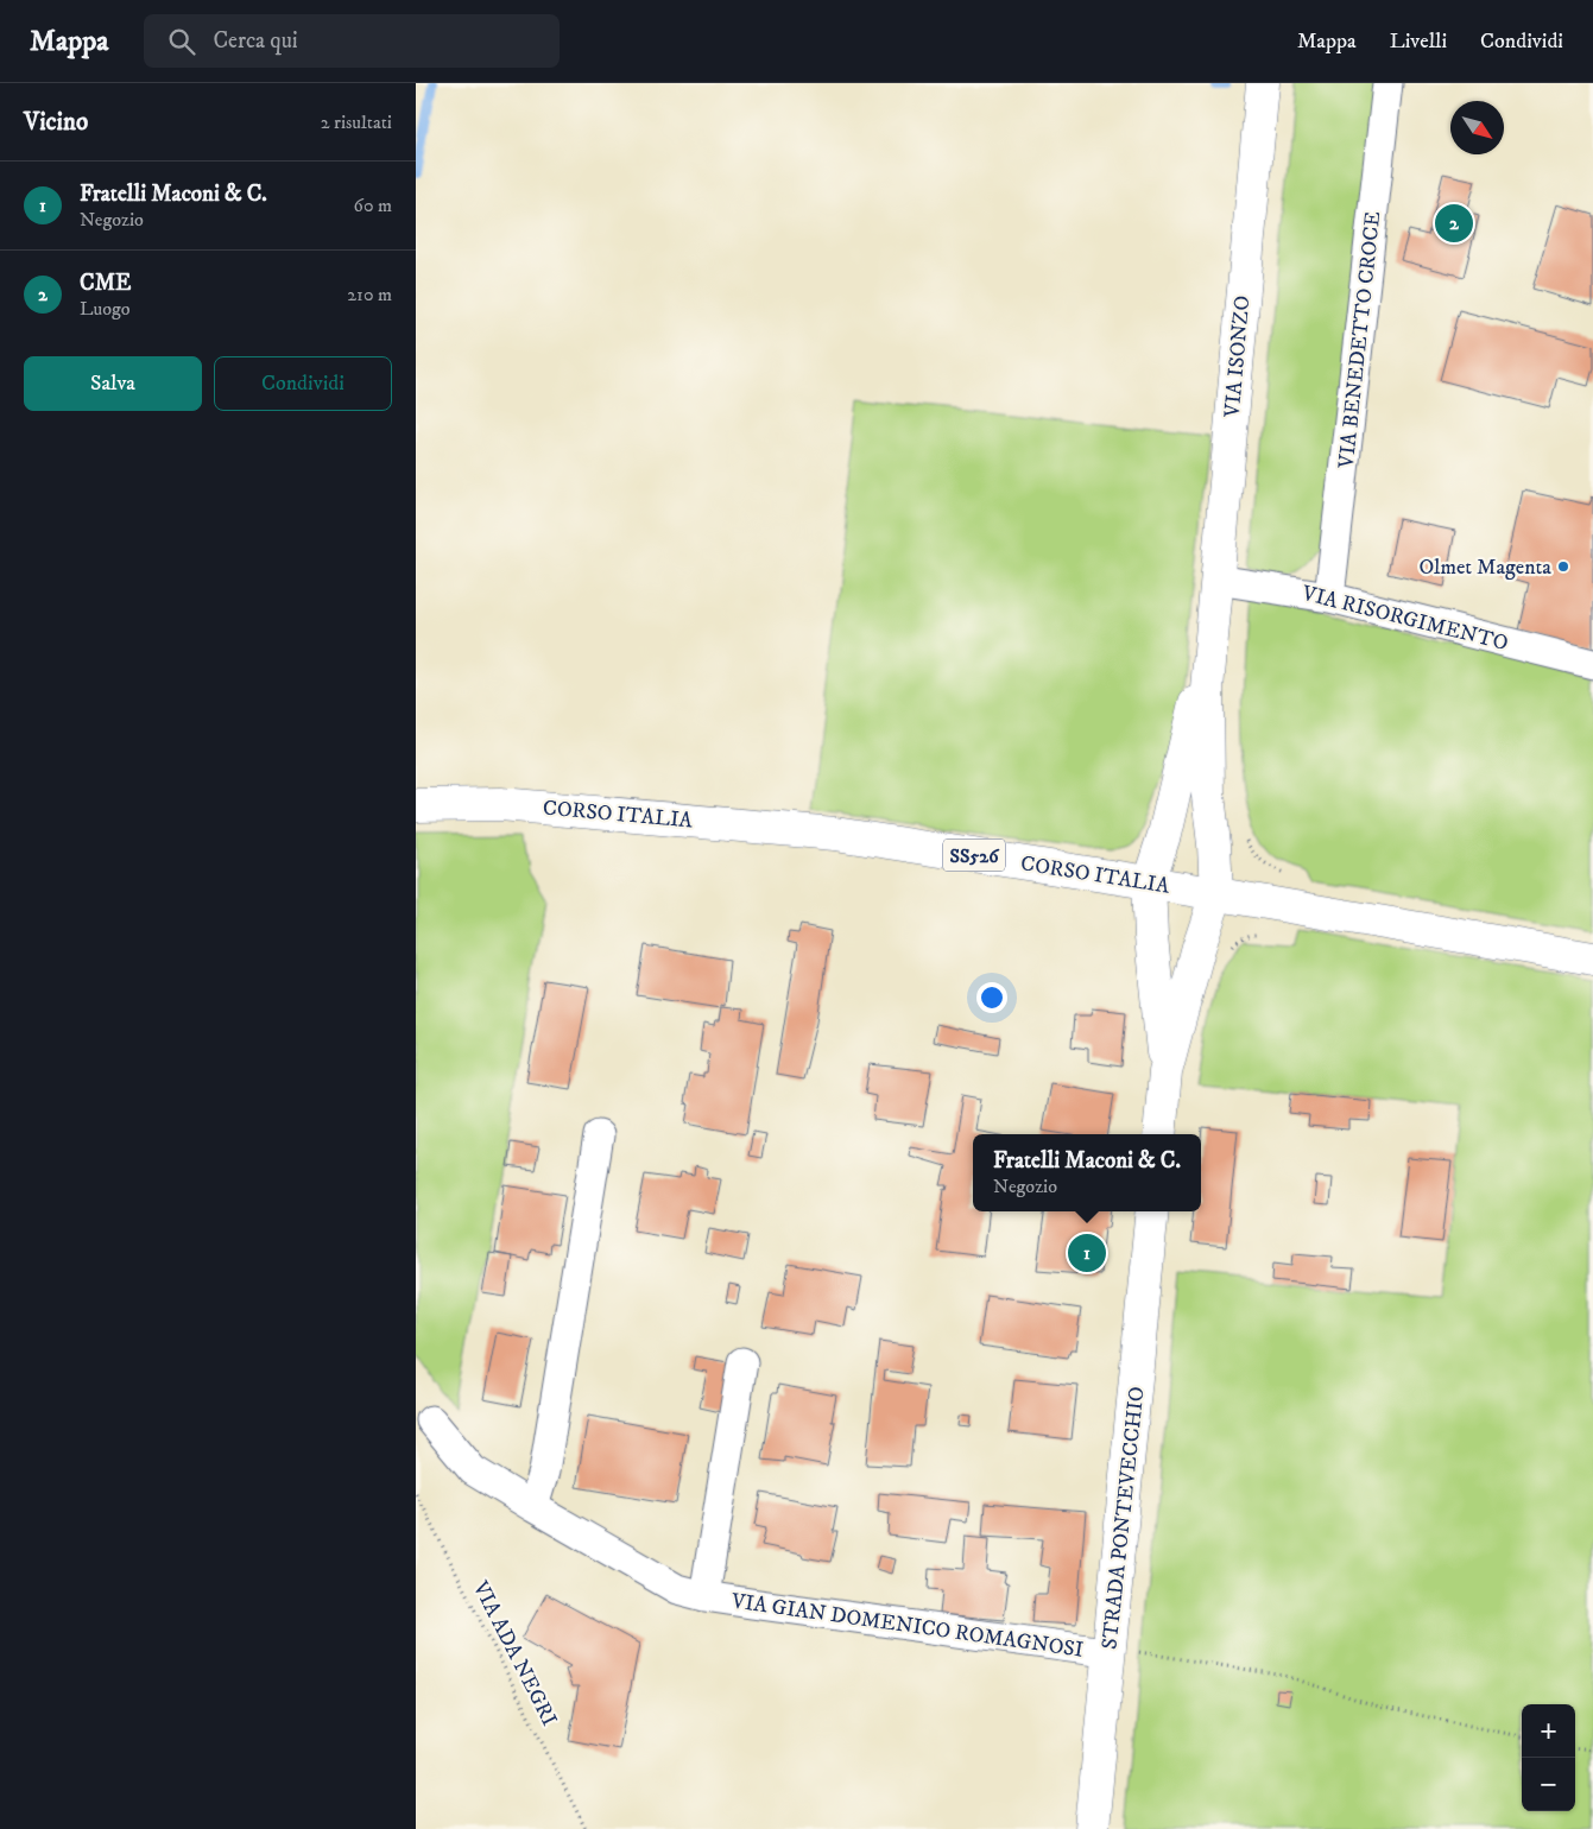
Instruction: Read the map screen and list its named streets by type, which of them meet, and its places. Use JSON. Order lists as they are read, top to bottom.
{
  "streets": {
    "street": [
      "VIA BENEDETTO CROCE",
      "VIA ISONZO",
      "VIA RISORGIMENTO",
      "CORSO ITALIA",
      "SS526",
      "STRADA PONTEVECCHIO",
      "VIA GIAN DOMENICO ROMAGNOSI"
    ],
    "path": ["VIA ADA NEGRI"]
  },
  "crossings": [
    ["VIA BENEDETTO CROCE", "VIA RISORGIMENTO"],
    ["VIA ISONZO", "VIA RISORGIMENTO"],
    ["VIA ISONZO", "CORSO ITALIA"],
    ["STRADA PONTEVECCHIO", "VIA GIAN DOMENICO ROMAGNOSI"]
  ],
  "places": ["Olmet Magenta"],
  "north": "bottom right",
  "page": {
    "header": "Mappa",
    "search": "Cerca qui",
    "nav": ["Mappa", "Livelli", "Condividi"],
    "heading": ["Vicino", "2 risultati"],
    "list": [
      {
        "mark": "1",
        "name": "Fratelli Maconi & C.",
        "note": "Negozio",
        "value": "60 m"
      },
      {
        "mark": "2",
        "name": "CME",
        "note": "Luogo",
        "value": "210 m"
      }
    ],
    "pins": ["2", "1"],
    "buttons": ["Salva", "Condividi"],
    "popup": ["Fratelli Maconi & C.", "Negozio"],
    "map_buttons": ["+", "−"]
  }
}
